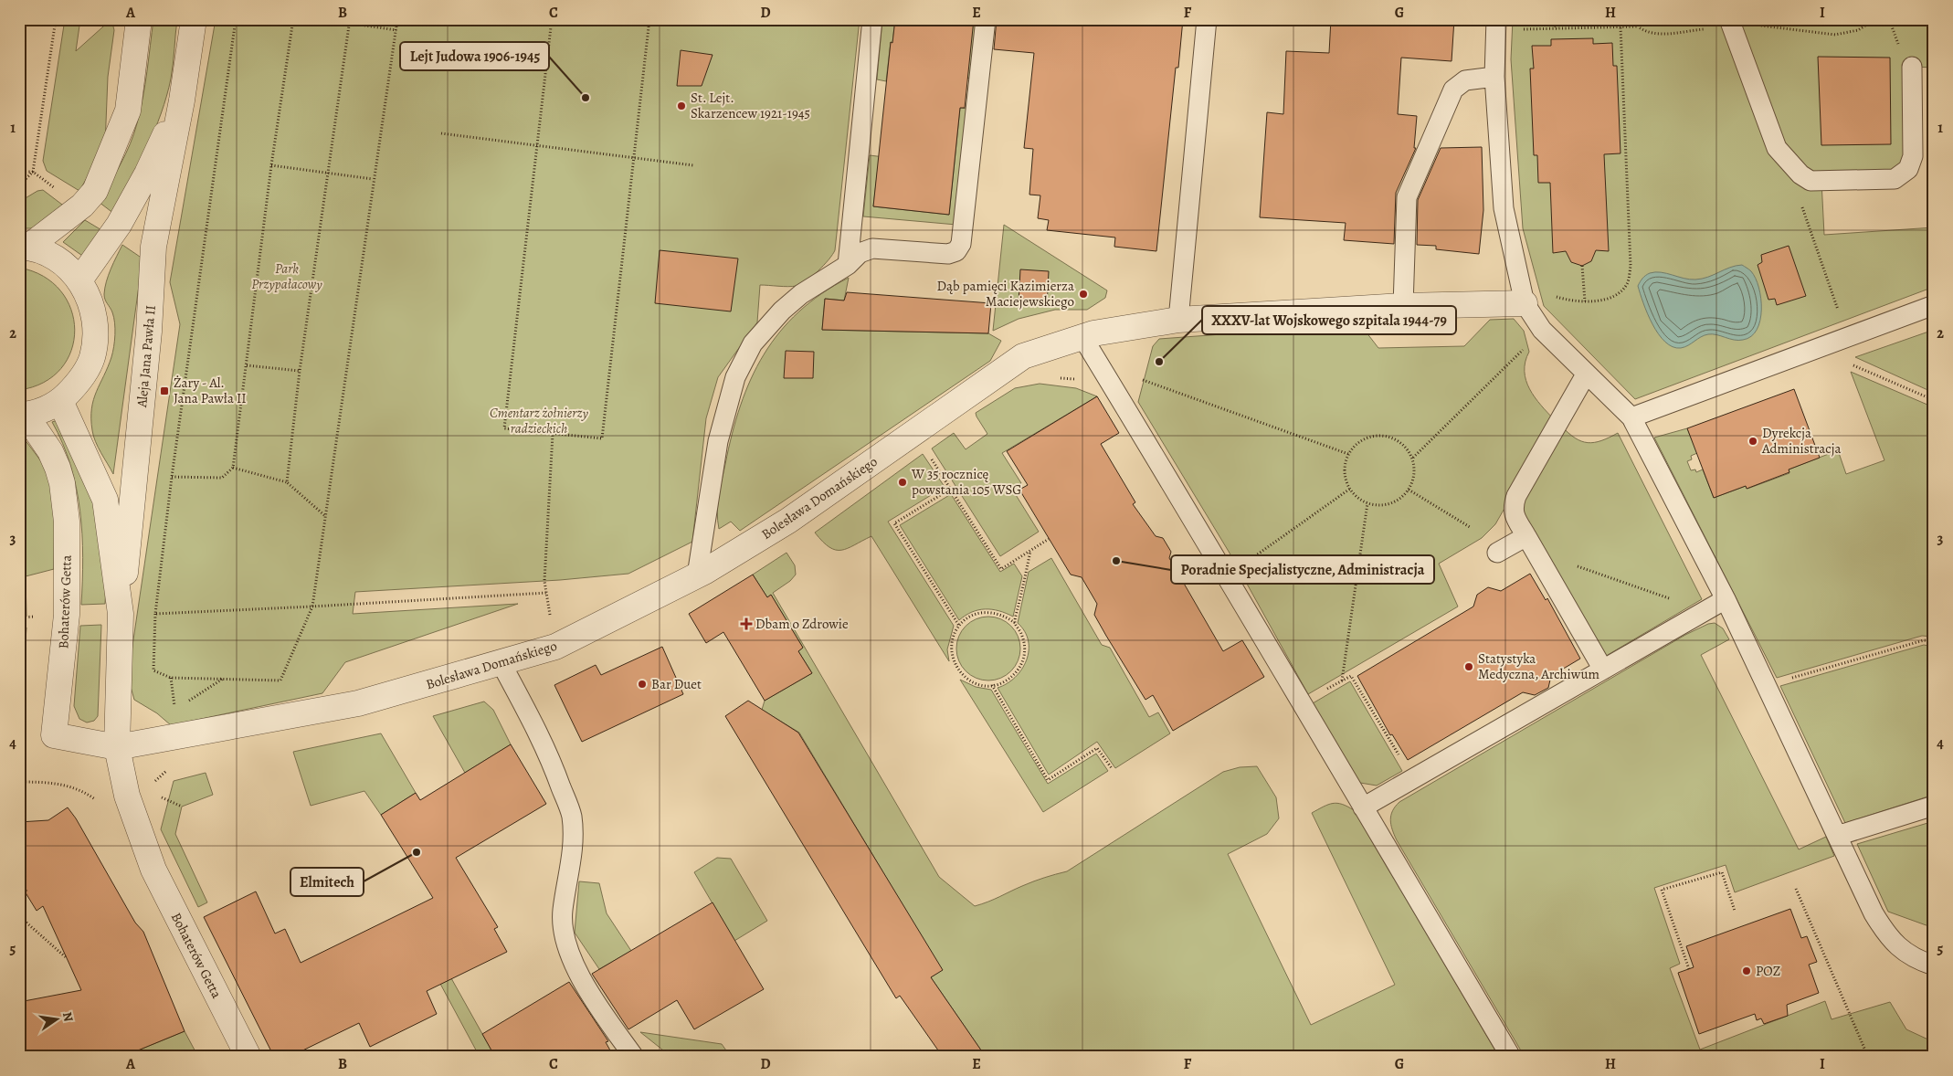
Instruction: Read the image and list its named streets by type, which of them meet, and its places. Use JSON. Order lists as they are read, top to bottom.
{
  "streets": {
    "street": ["Aleja Jana Pawła II", "Bolesława Domańskiego", "Bohaterów Getta"]
  },
  "crossings": [
    ["Aleja Jana Pawła II", "Bohaterów Getta"],
    ["Bolesława Domańskiego", "Bohaterów Getta"]
  ],
  "parks": ["Park Przypałacowy", "Cmentarz żołnierzy radzieckich"],
  "places": {
    "other": [
      "Lejt Judowa 1906-1945",
      "St. Lejt. Skarzencew 1921-1945",
      "Dąb pamięci Kazimierza Maciejewskiego",
      "XXXV-lat Wojskowego szpitala 1944-79",
      "Dyrekcja Administracja",
      "W 35 rocznicę powstania 105 WSG",
      "Poradnie Specjalistyczne, Administracja",
      "Statystyka Medyczna, Archiwum",
      "Bar Duet",
      "Elmitech",
      "POZ"
    ],
    "transit": ["Żary - Al. Jana Pawła II"],
    "health": ["Dbam o Zdrowie"]
  },
  "north": "right",
  "grid": {
    "columns": [
      "A",
      "B",
      "C",
      "D",
      "E",
      "F",
      "G",
      "H",
      "I"
    ],
    "rows": [
      "1",
      "2",
      "3",
      "4",
      "5"
    ]
  }
}
